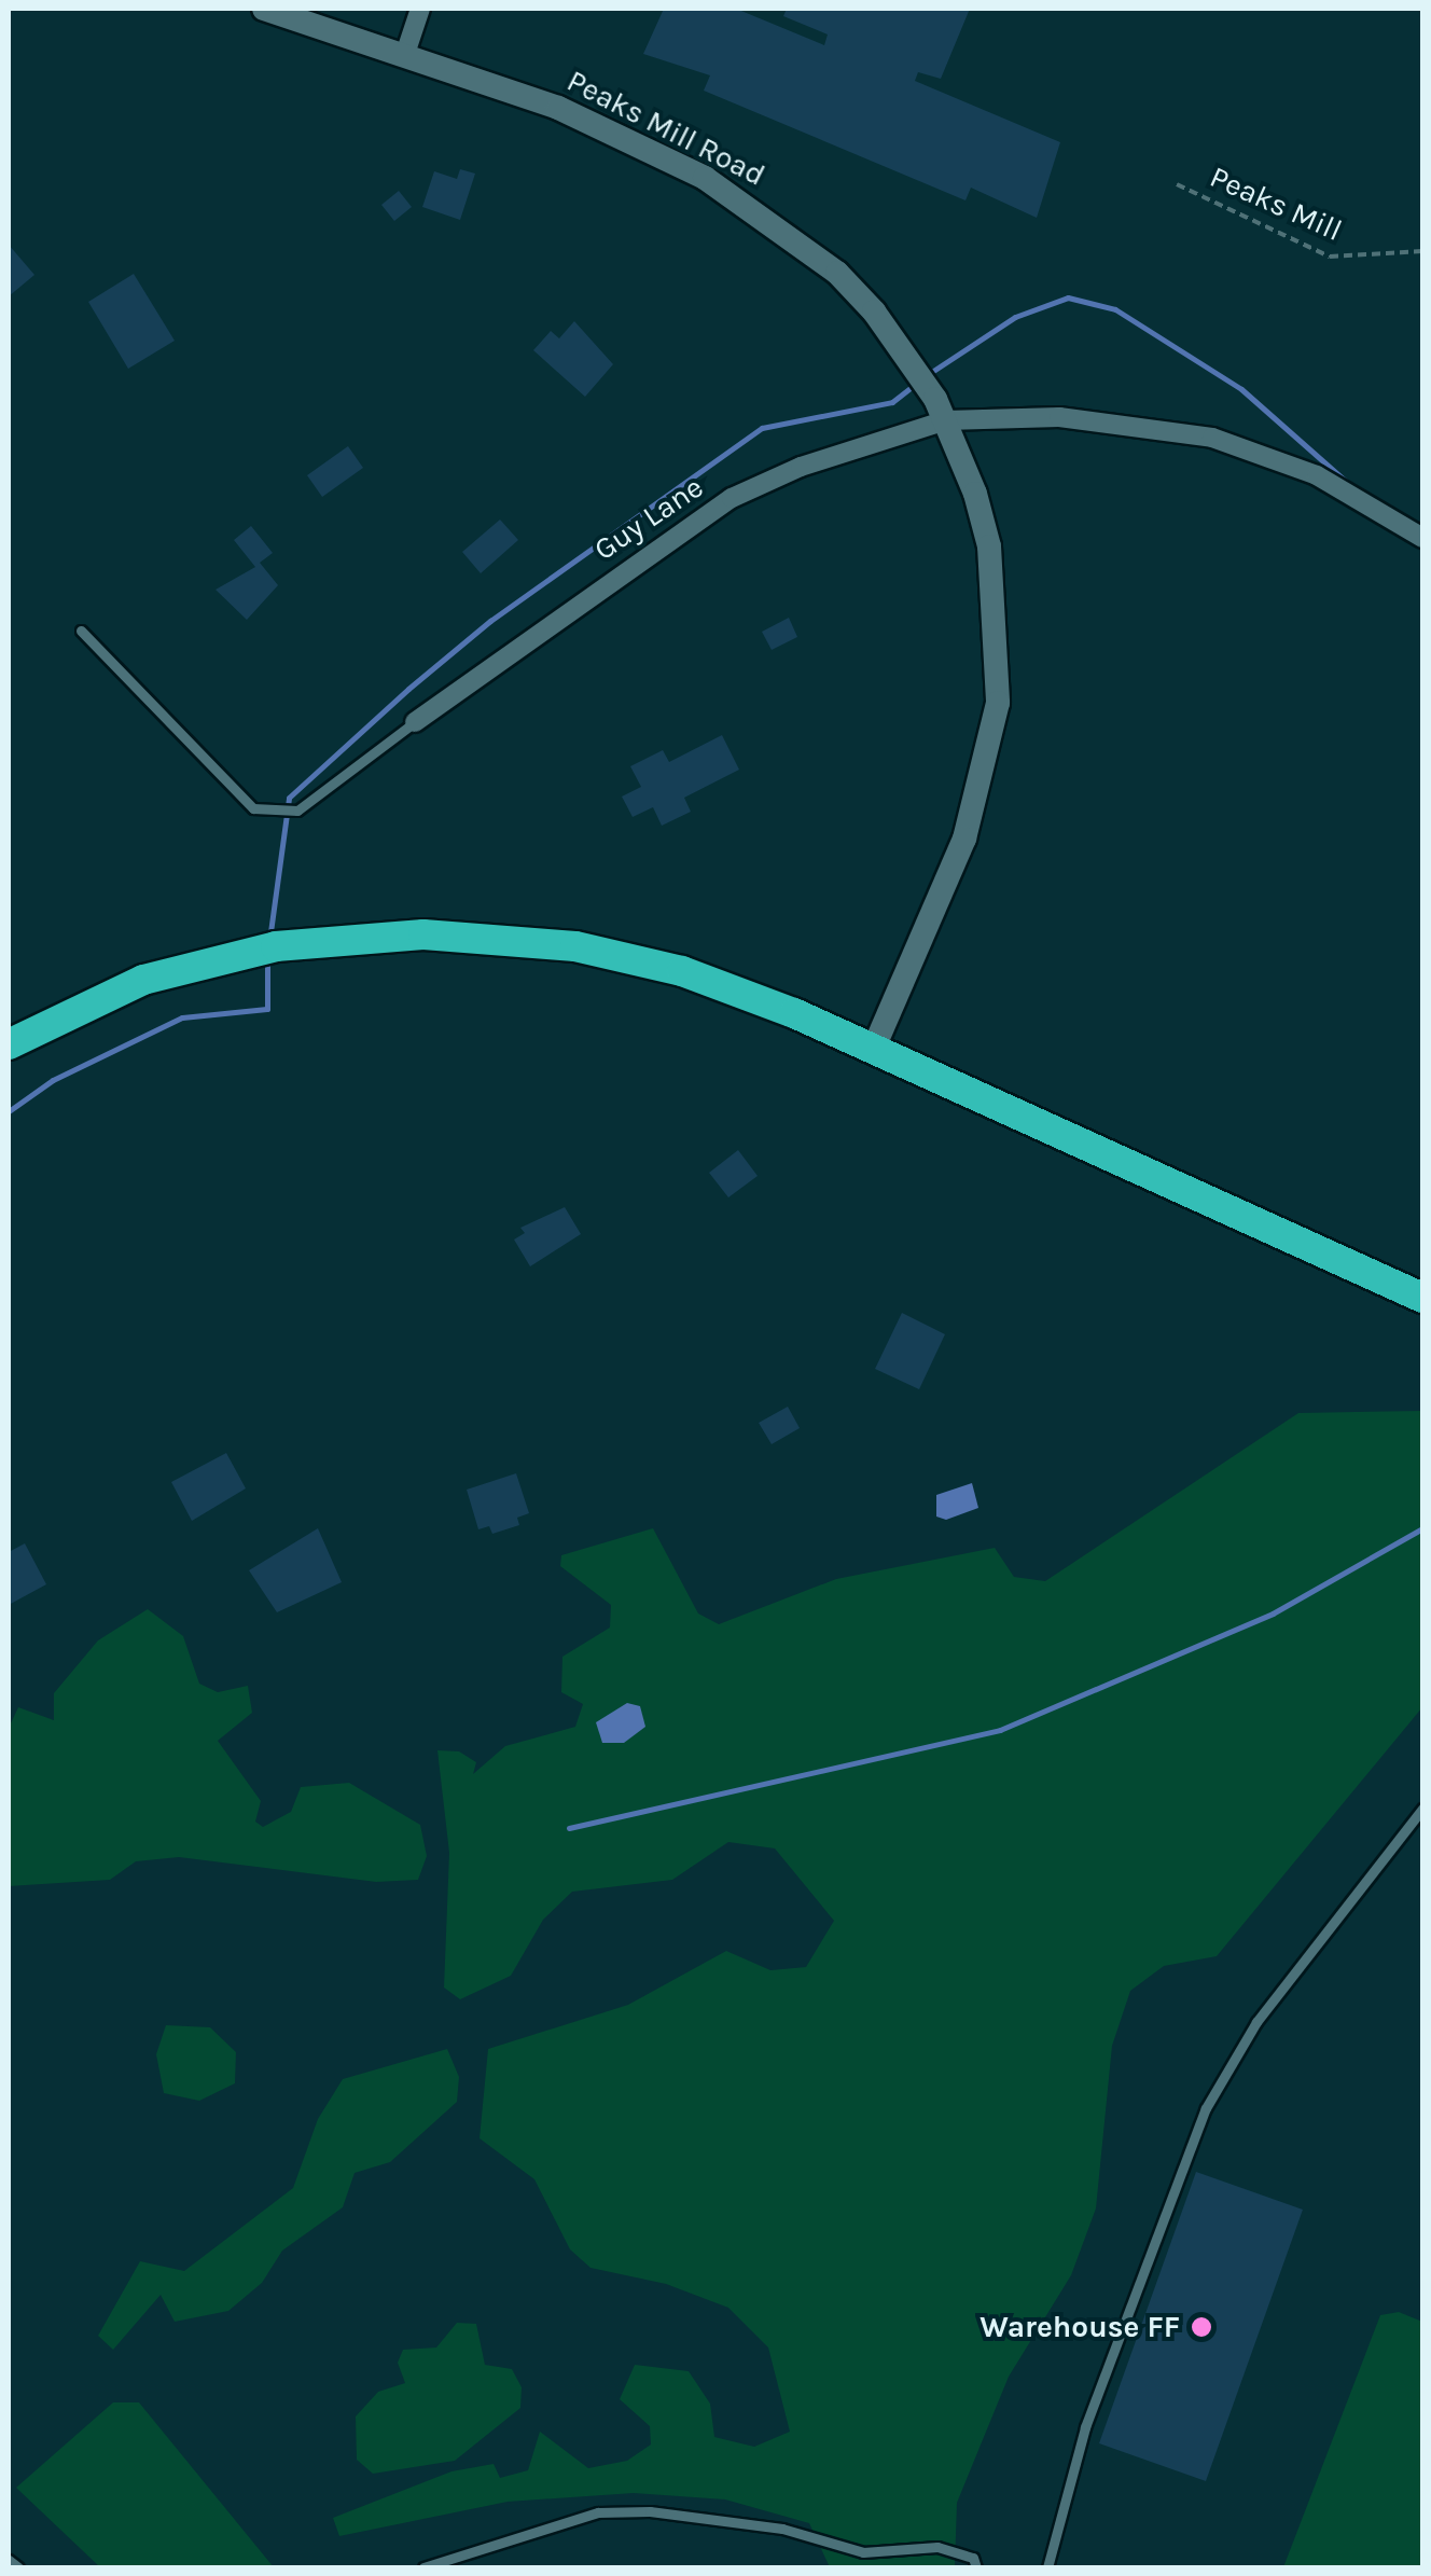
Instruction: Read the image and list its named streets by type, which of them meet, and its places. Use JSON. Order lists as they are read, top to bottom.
{
  "streets": {
    "street": ["Peaks Mill Road", "Guy Lane"],
    "path": ["Peaks Mill"]
  },
  "crossings": [
    ["Peaks Mill Road", "Guy Lane"]
  ],
  "places": ["Warehouse FF"]
}
